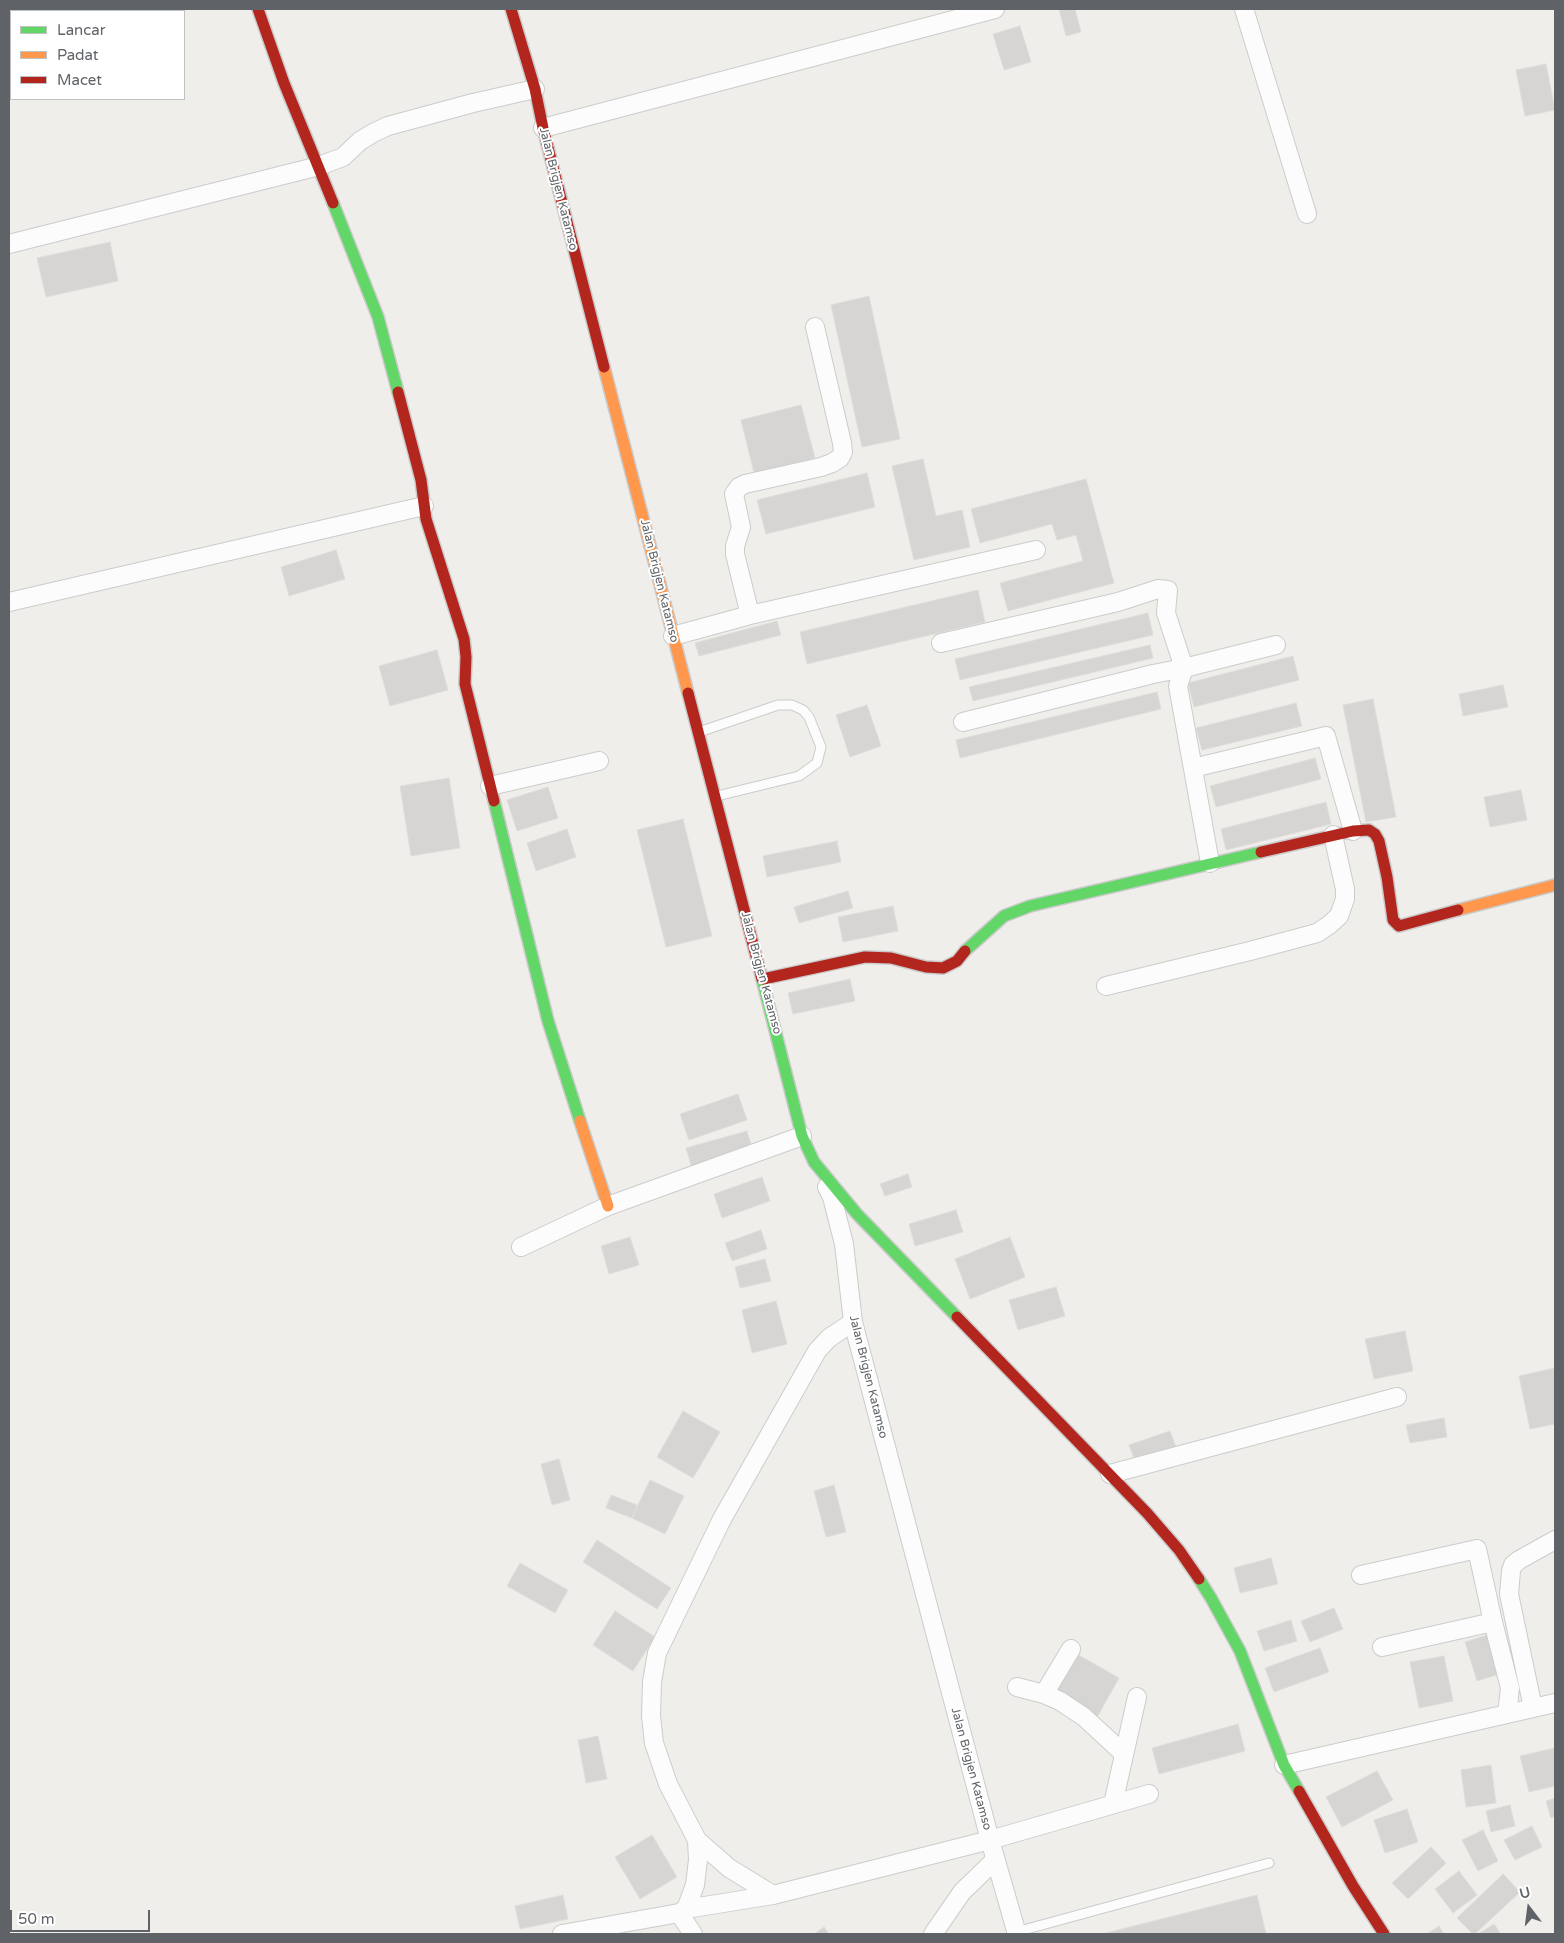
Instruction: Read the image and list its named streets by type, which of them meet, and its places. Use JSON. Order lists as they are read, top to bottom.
{
  "streets": {
    "main road": ["Jalan Brigjen Katamso"]
  },
  "legend": ["Lancar", "Padat", "Macet"],
  "scale_bar": "50 m",
  "north": "top"
}
